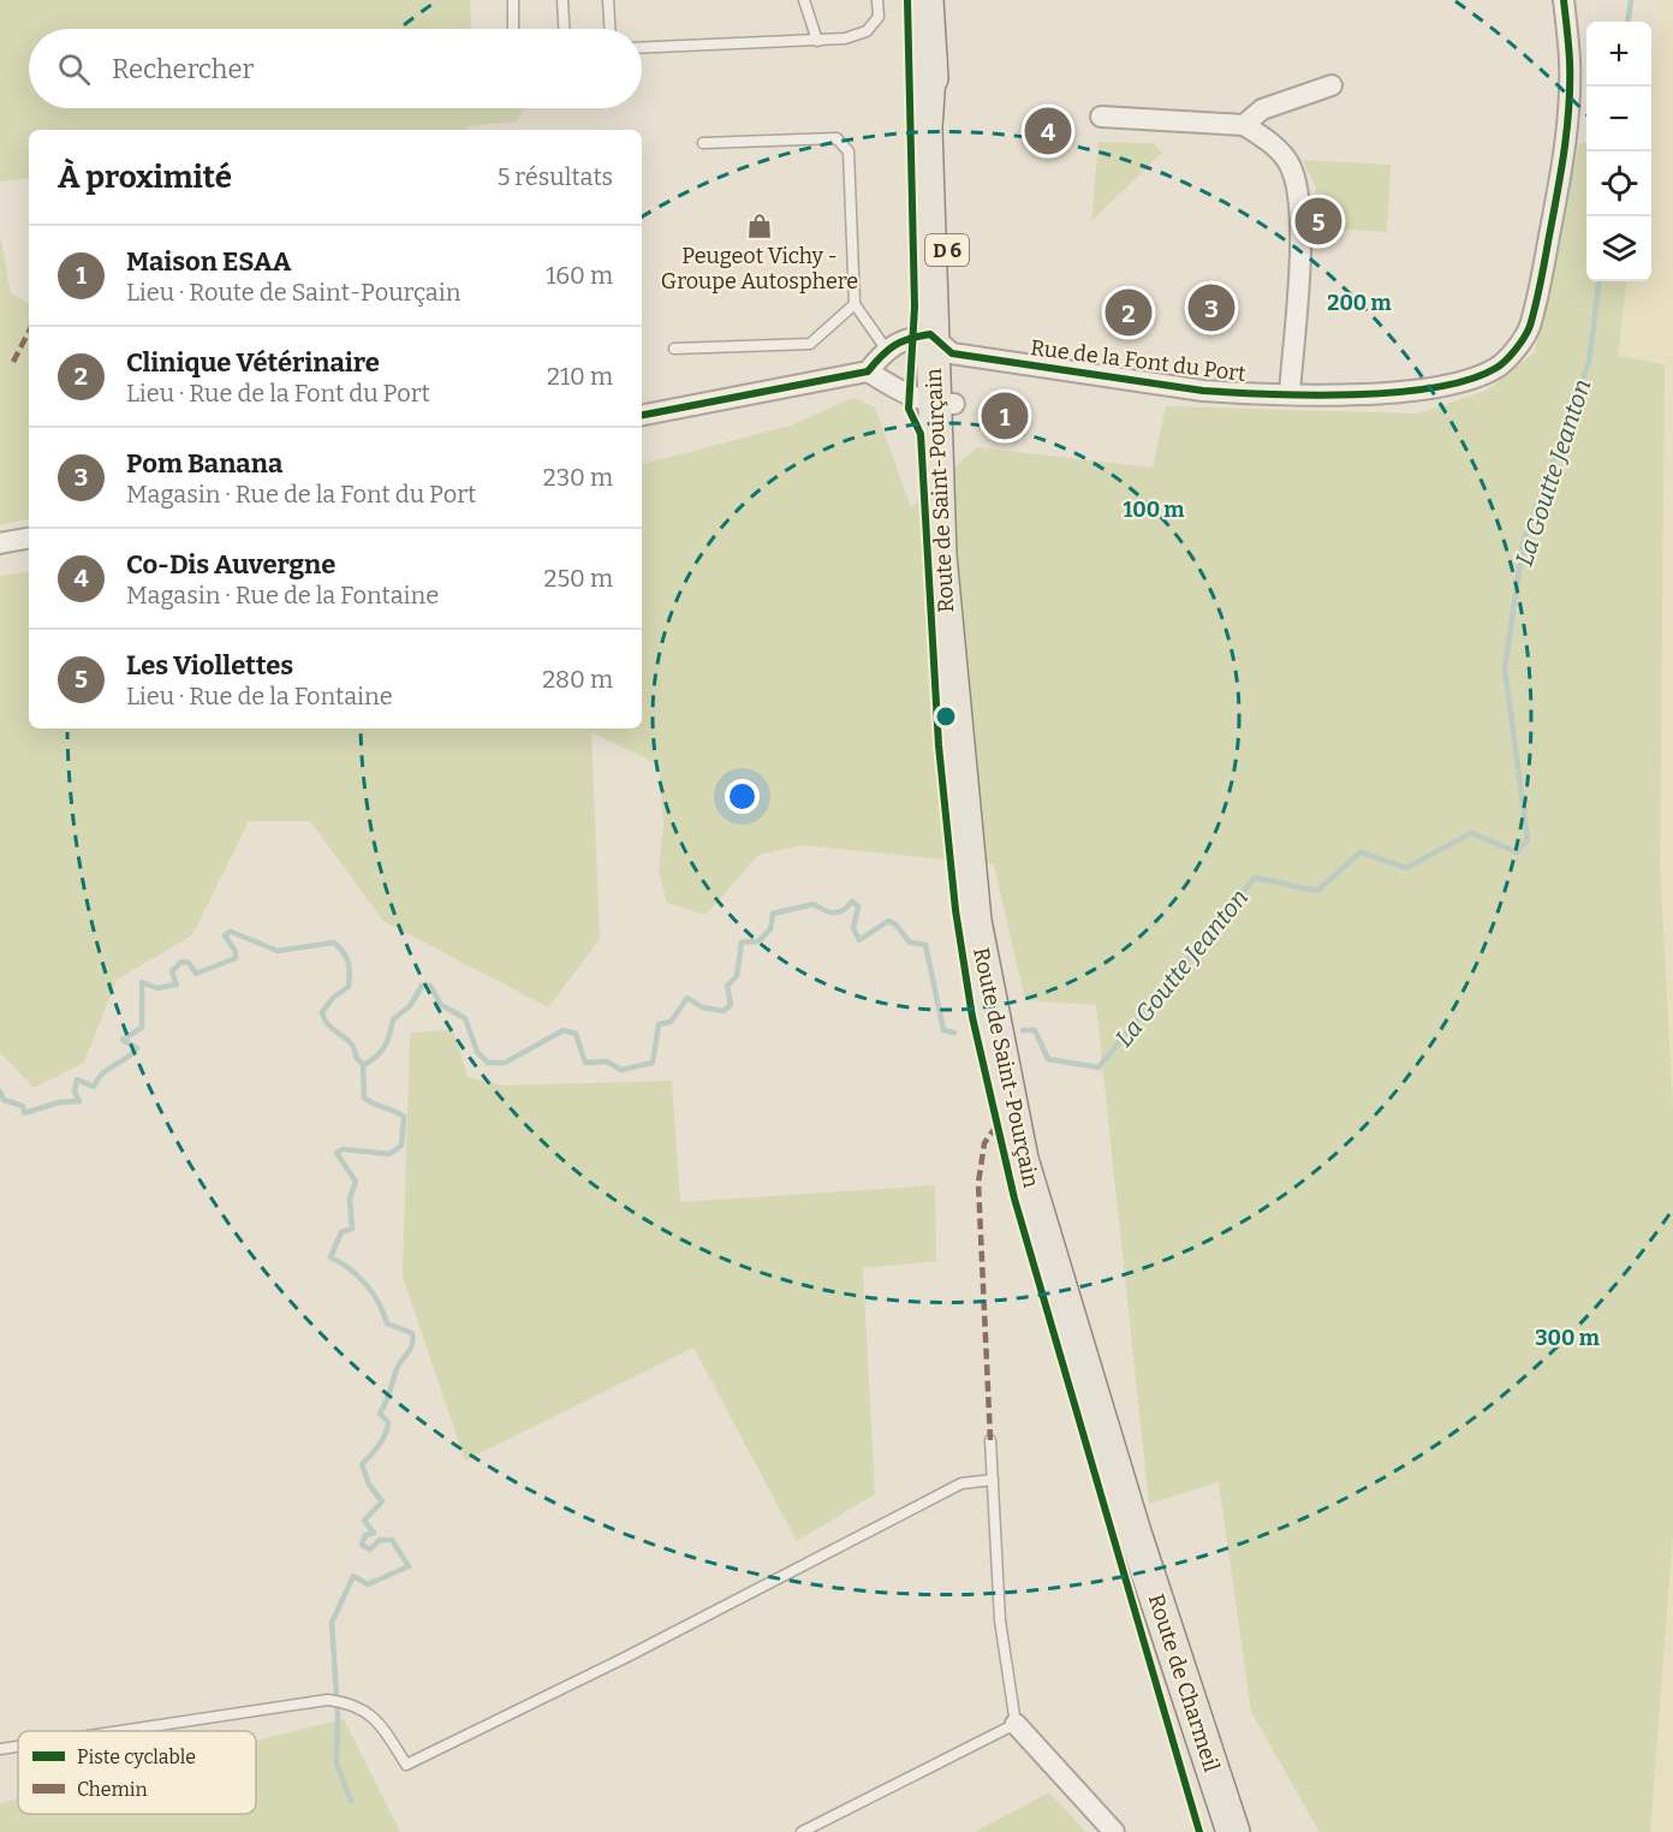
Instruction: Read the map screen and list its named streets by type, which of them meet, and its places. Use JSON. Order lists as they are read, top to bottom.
{
  "streets": {
    "main road": ["D 6", "Route de Saint-Pourçain", "Route de Charmeil"],
    "street": ["Rue de la Font du Port"]
  },
  "crossings": [
    ["Rue de la Font du Port", "Route de Saint-Pourçain"],
    ["Route de Saint-Pourçain", "Route de Charmeil"]
  ],
  "water": ["La Goutte Jeanton"],
  "places": {
    "shop": ["Peugeot Vichy - Groupe Autosphere"]
  },
  "legend": ["Piste cyclable", "Chemin"],
  "page": {
    "map_buttons": ["+", "−"],
    "search": "Rechercher",
    "pins": [
      "4",
      "5",
      "3",
      "2",
      "1"
    ],
    "heading": ["À proximité", "5 résultats"],
    "list": [
      {
        "mark": "1",
        "name": "Maison ESAA",
        "note": "Lieu · Route de Saint-Pourçain",
        "value": "160 m"
      },
      {
        "mark": "2",
        "name": "Clinique Vétérinaire",
        "note": "Lieu · Rue de la Font du Port",
        "value": "210 m"
      },
      {
        "mark": "3",
        "name": "Pom Banana",
        "note": "Magasin · Rue de la Font du Port",
        "value": "230 m"
      },
      {
        "mark": "4",
        "name": "Co-Dis Auvergne",
        "note": "Magasin · Rue de la Fontaine",
        "value": "250 m"
      },
      {
        "mark": "5",
        "name": "Les Viollettes",
        "note": "Lieu · Rue de la Fontaine",
        "value": "280 m"
      }
    ]
  },
  "rings": ["200 m", "100 m", "300 m"]
}
